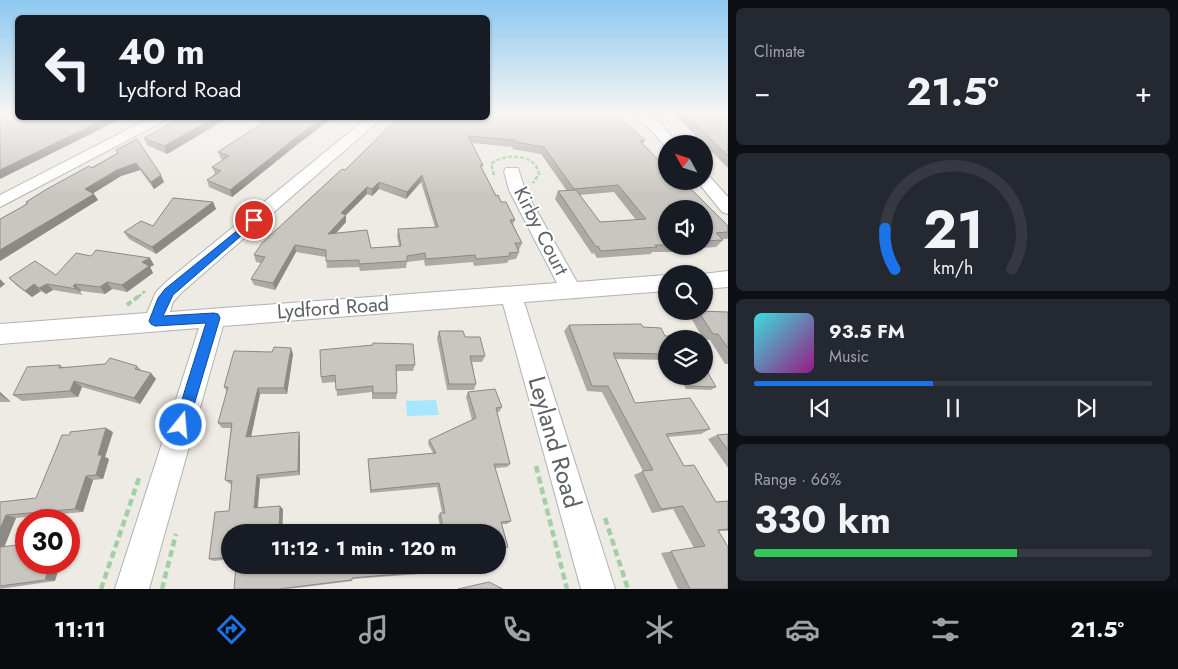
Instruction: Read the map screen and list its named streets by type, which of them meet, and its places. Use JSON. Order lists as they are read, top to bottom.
{
  "streets": {
    "street": ["Kirby Court", "Lydford Road", "Leyland Road"]
  },
  "crossings": [
    ["Kirby Court", "Lydford Road"],
    ["Lydford Road", "Leyland Road"]
  ],
  "north": "top left",
  "page": {
    "tile": [
      "Climate",
      ["Range · 66%", "330 km"]
    ],
    "turn": ["40 m", "Lydford Road"],
    "heat": ["−", "21.5°", "+"],
    "song": ["93.5 FM", "Music"],
    "limit": "30",
    "trip": "11:12 · 1 min · 120 m",
    "tabs": ["11:11", "21.5°"],
    "gauge": ["21", "km/h"]
  }
}
